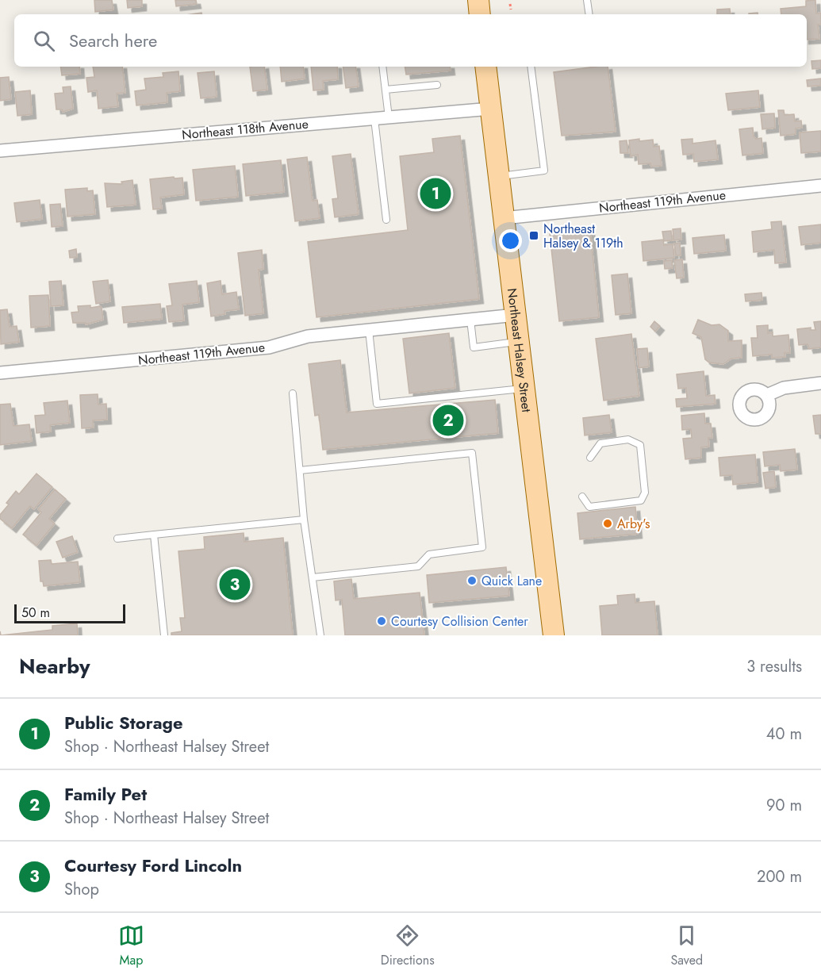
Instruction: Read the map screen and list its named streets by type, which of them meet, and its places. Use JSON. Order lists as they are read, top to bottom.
{
  "streets": {
    "main road": ["Northeast Halsey Street"],
    "street": ["Northeast 118th Avenue", "Northeast 119th Avenue"]
  },
  "crossings": [
    ["Northeast 118th Avenue", "Northeast Halsey Street"],
    ["Northeast 119th Avenue", "Northeast Halsey Street"]
  ],
  "places": {
    "transit": ["Northeast Halsey & 119th"],
    "other": ["Arby's", "Quick Lane", "Courtesy Collision Center"]
  },
  "scale_bar": "50 m",
  "page": {
    "search": "Search here",
    "pins": ["1", "2", "3"],
    "scale": "50 m",
    "heading": ["Nearby", "3 results"],
    "list": [
      {
        "mark": "1",
        "name": "Public Storage",
        "note": "Shop · Northeast Halsey Street",
        "value": "40 m"
      },
      {
        "mark": "2",
        "name": "Family Pet",
        "note": "Shop · Northeast Halsey Street",
        "value": "90 m"
      },
      {
        "mark": "3",
        "name": "Courtesy Ford Lincoln",
        "note": "Shop",
        "value": "200 m"
      }
    ],
    "nav": ["Map", "Directions", "Saved"]
  }
}
